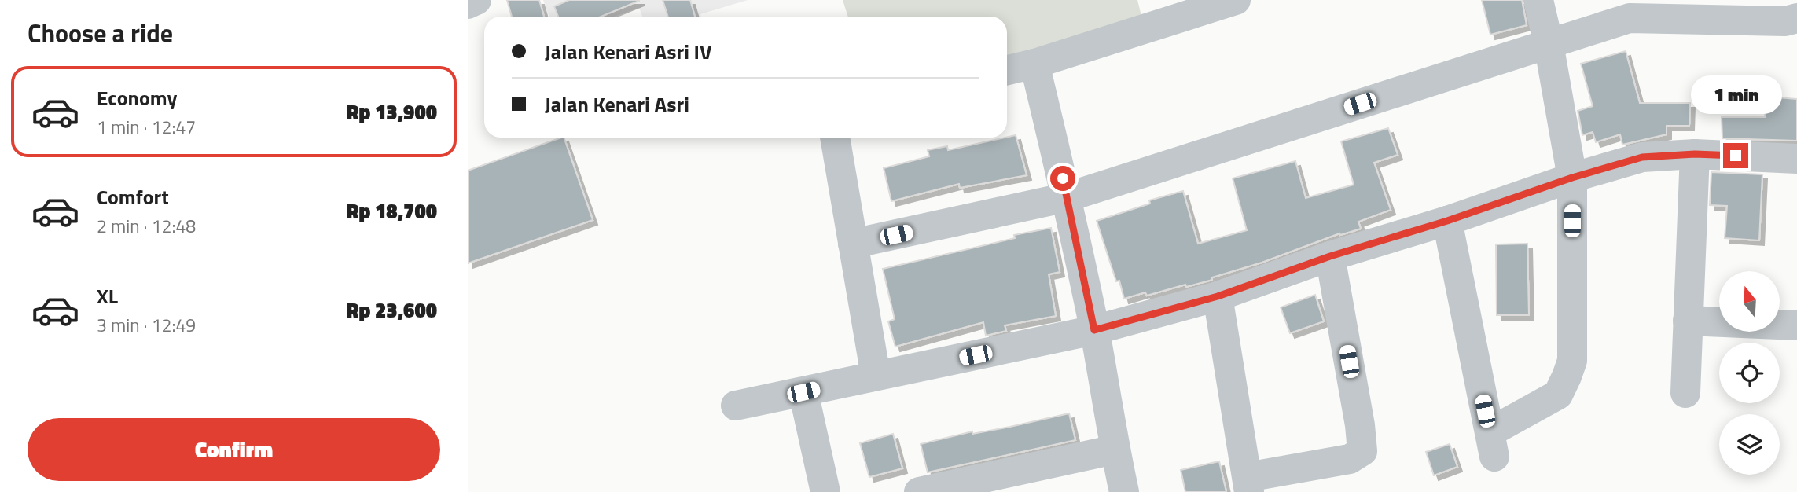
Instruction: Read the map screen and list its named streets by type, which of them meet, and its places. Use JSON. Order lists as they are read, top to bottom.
{
  "north": "top",
  "page": {
    "heading": "Choose a ride",
    "banner": ["Jalan Kenari Asri IV", "Jalan Kenari Asri"],
    "list": [
      {
        "name": "Economy",
        "note": "1 min · 12:47",
        "value": "Rp 13,900"
      },
      {
        "name": "Comfort",
        "note": "2 min · 12:48",
        "value": "Rp 18,700"
      },
      {
        "name": "XL",
        "note": "3 min · 12:49",
        "value": "Rp 23,600"
      }
    ],
    "bubble": "1 min",
    "buttons": "Confirm"
  }
}
